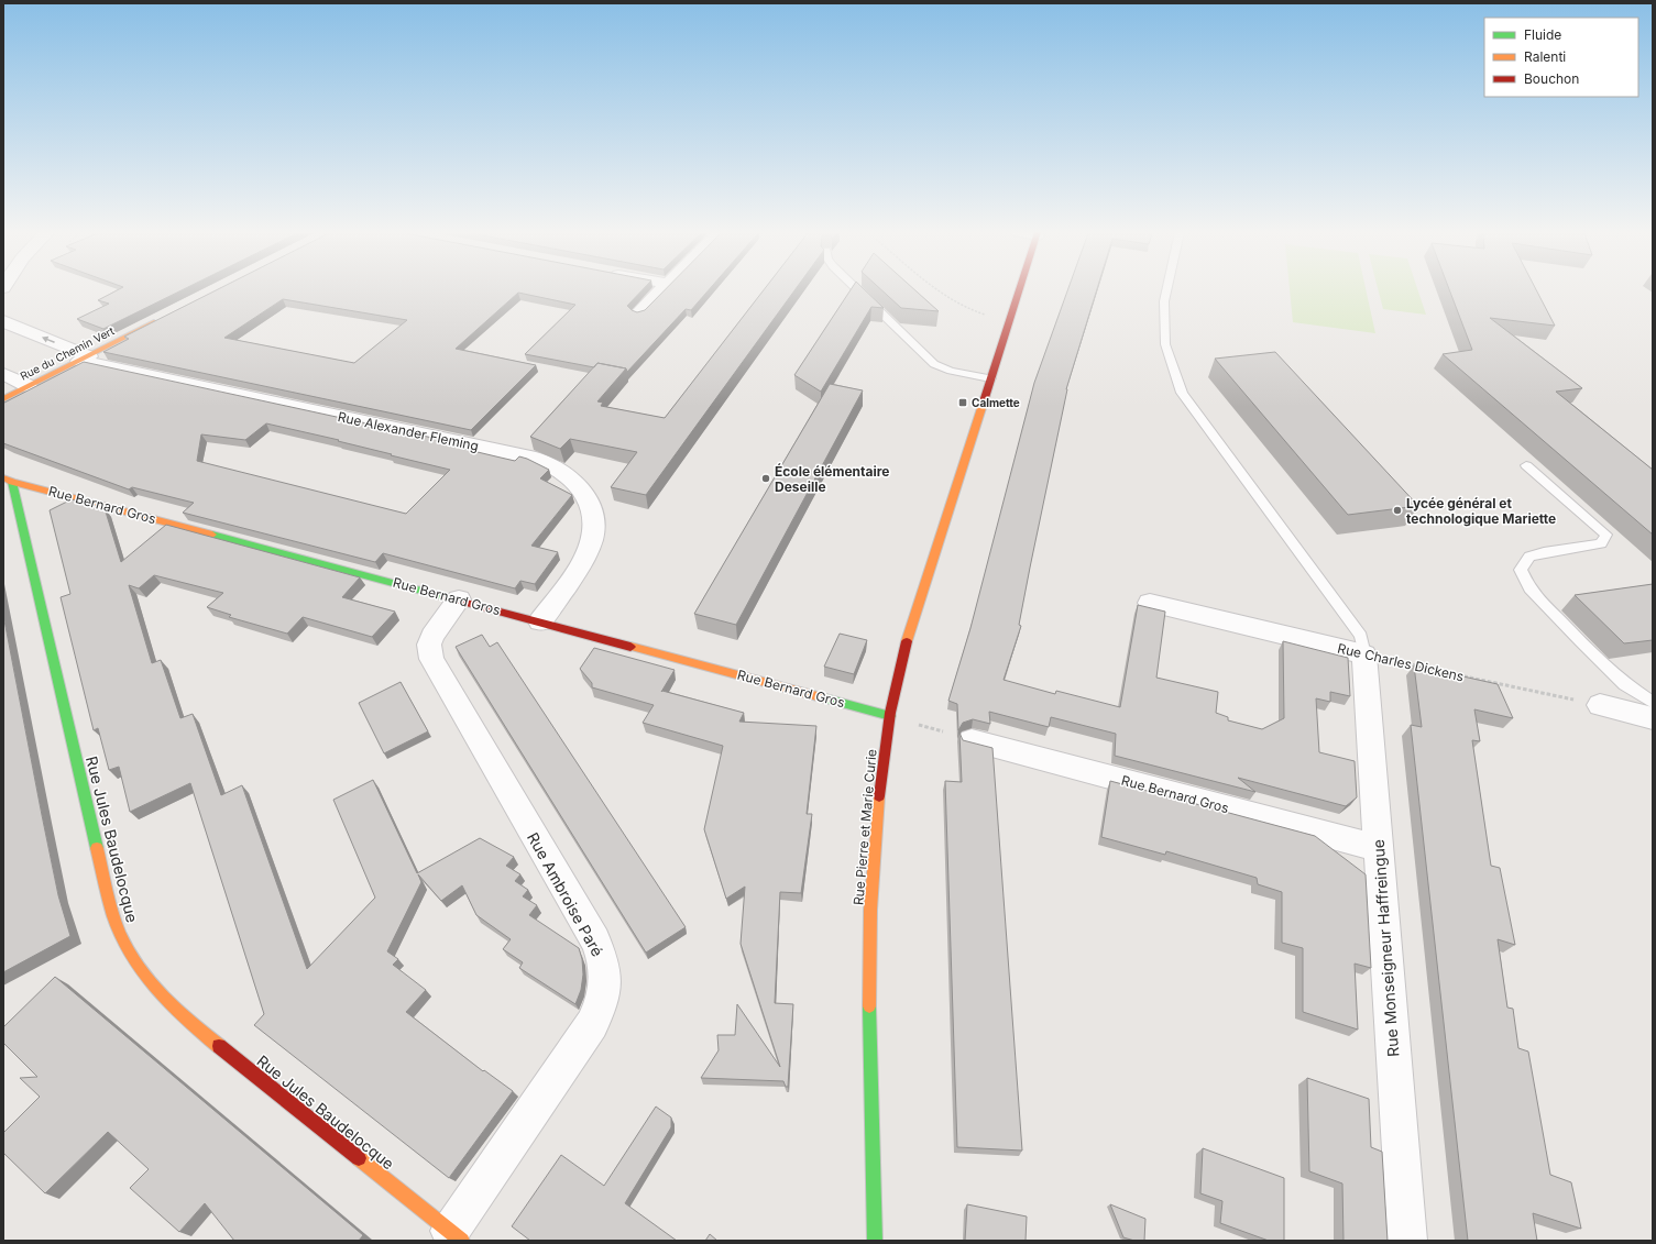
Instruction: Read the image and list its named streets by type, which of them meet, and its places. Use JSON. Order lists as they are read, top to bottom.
{
  "streets": {
    "street": [
      "Rue du Chemin Vert",
      "Rue Alexander Fleming",
      "Rue Bernard Gros",
      "Rue Charles Dickens",
      "Rue Pierre et Marie Curie",
      "Rue Jules Baudelocque",
      "Rue Ambroise Paré",
      "Rue Monseigneur Haffreingue"
    ]
  },
  "crossings": [
    ["Rue du Chemin Vert", "Rue Alexander Fleming"],
    ["Rue Alexander Fleming", "Rue Bernard Gros"],
    ["Rue Bernard Gros", "Rue Pierre et Marie Curie"],
    ["Rue Bernard Gros", "Rue Jules Baudelocque"],
    ["Rue Bernard Gros", "Rue Ambroise Paré"],
    ["Rue Bernard Gros", "Rue Monseigneur Haffreingue"],
    ["Rue Charles Dickens", "Rue Monseigneur Haffreingue"],
    ["Rue Jules Baudelocque", "Rue Ambroise Paré"]
  ],
  "places": {
    "transit": ["Calmette"],
    "other": ["École élémentaire Deseille", "Lycée général et technologique Mariette"]
  },
  "legend": ["Fluide", "Ralenti", "Bouchon"]
}
